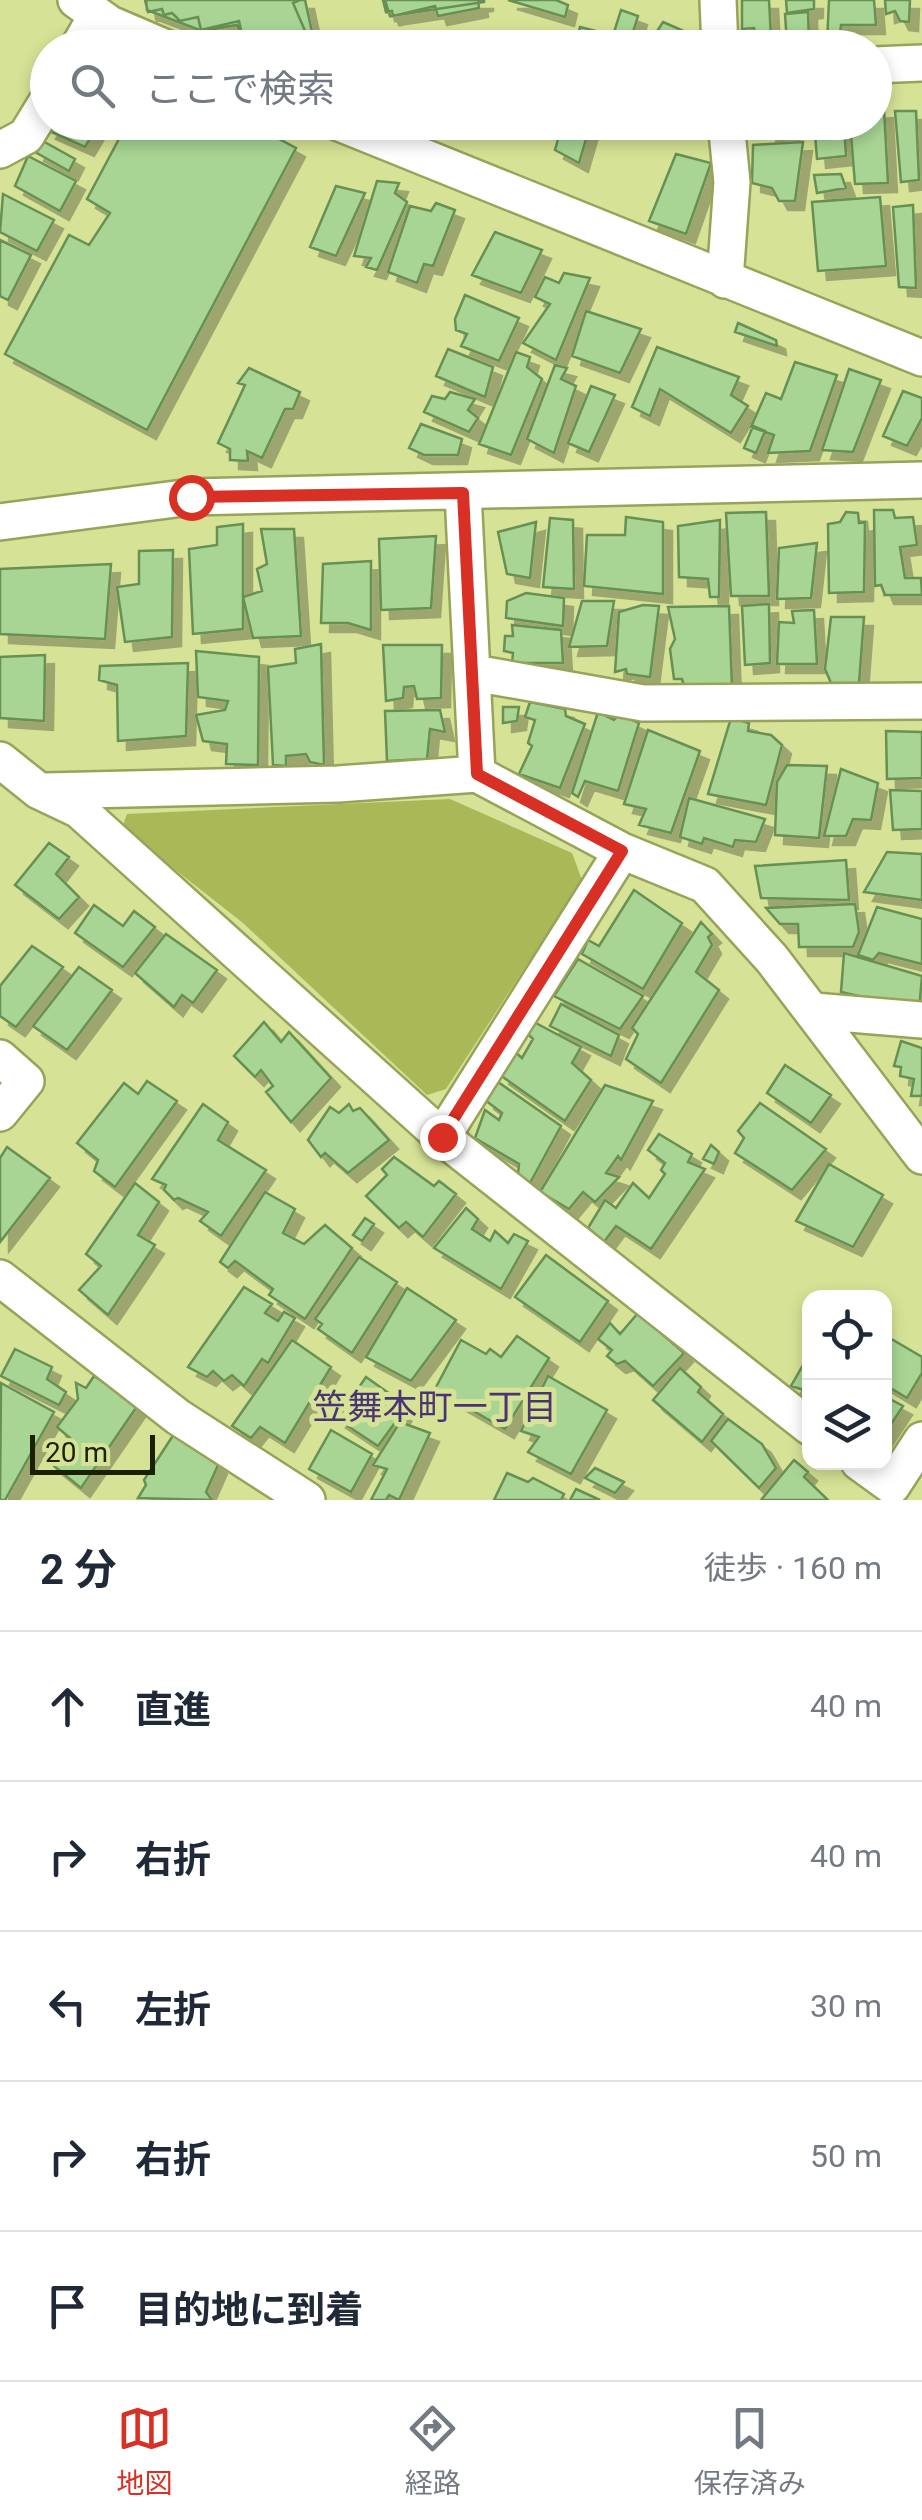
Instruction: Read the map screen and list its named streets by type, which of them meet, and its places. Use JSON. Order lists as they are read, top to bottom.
{
  "districts": ["笠舞本町一丁目"],
  "scale_bar": "20 m",
  "page": {
    "search": "ここで検索",
    "scale": "20 m",
    "heading": ["2 分", "徒歩 · 160 m"],
    "list": [
      ["直進", "40 m"],
      ["右折", "40 m"],
      ["左折", "30 m"],
      ["右折", "50 m"],
      "目的地に到着"
    ],
    "nav": ["地図", "経路", "保存済み"]
  }
}
